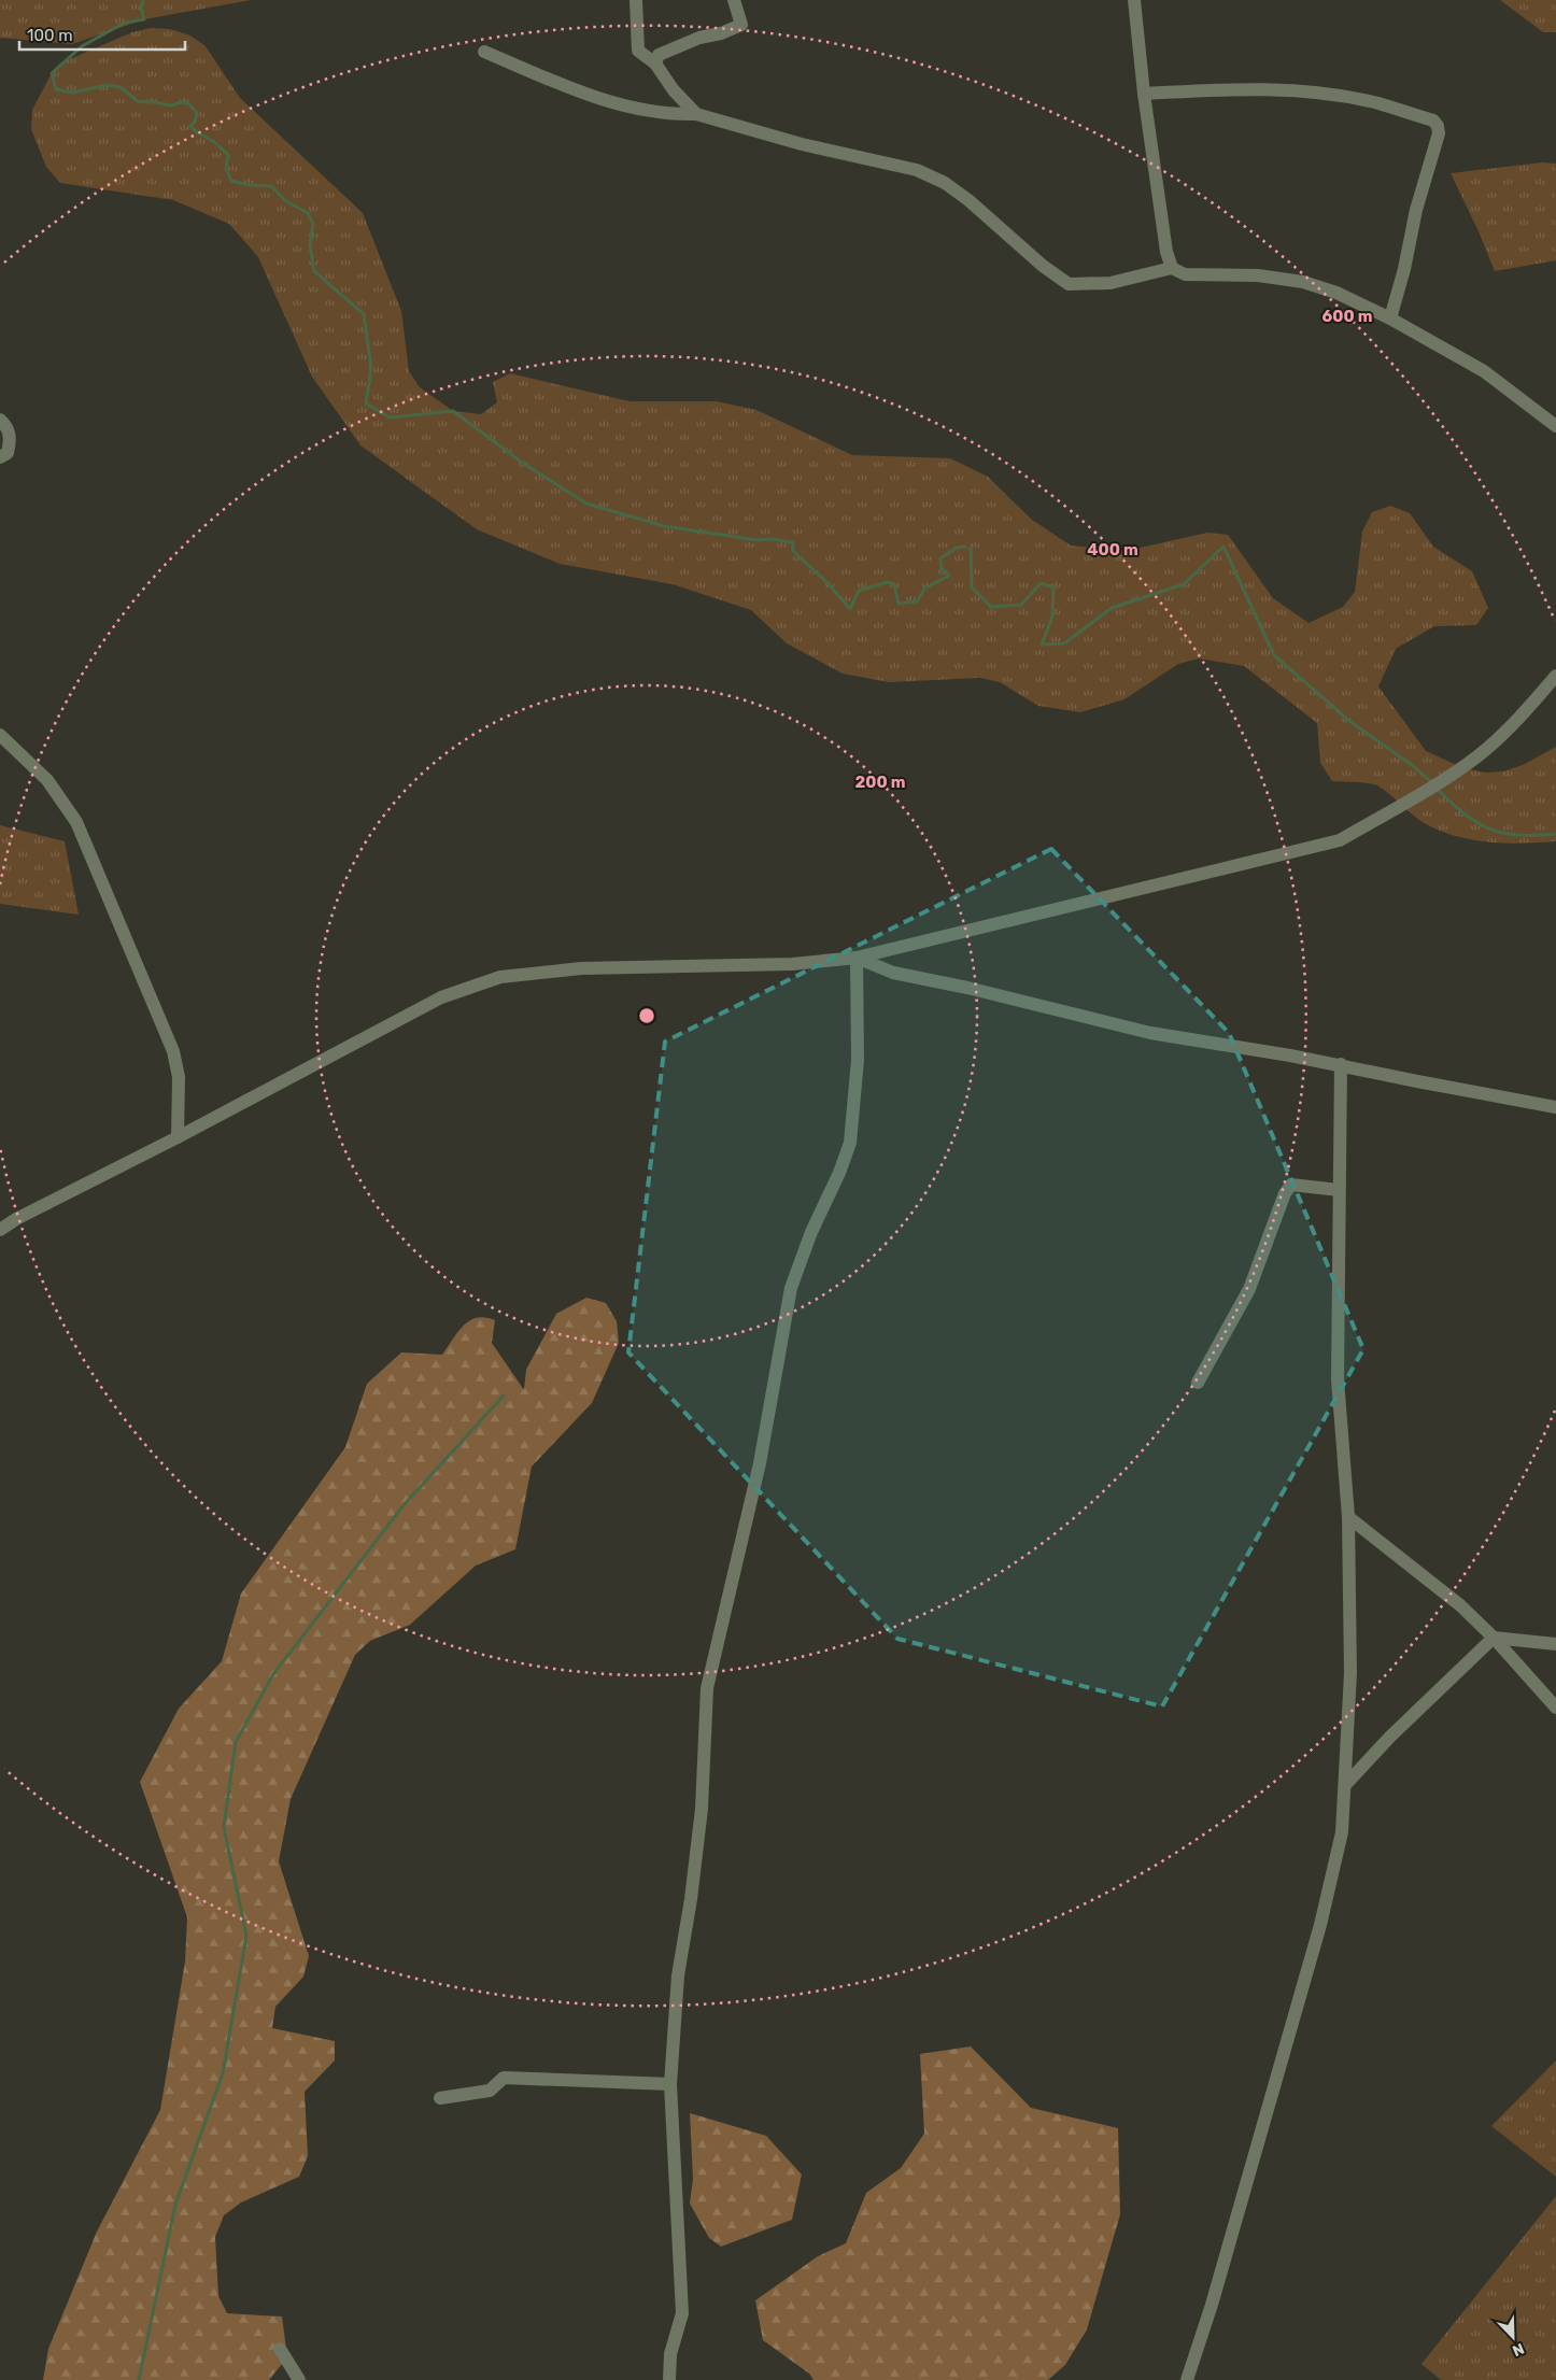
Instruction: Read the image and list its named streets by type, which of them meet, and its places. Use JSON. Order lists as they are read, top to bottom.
{
  "scale_bar": "100 m",
  "north": "bottom right",
  "rings": ["600 m", "400 m", "200 m"]
}
